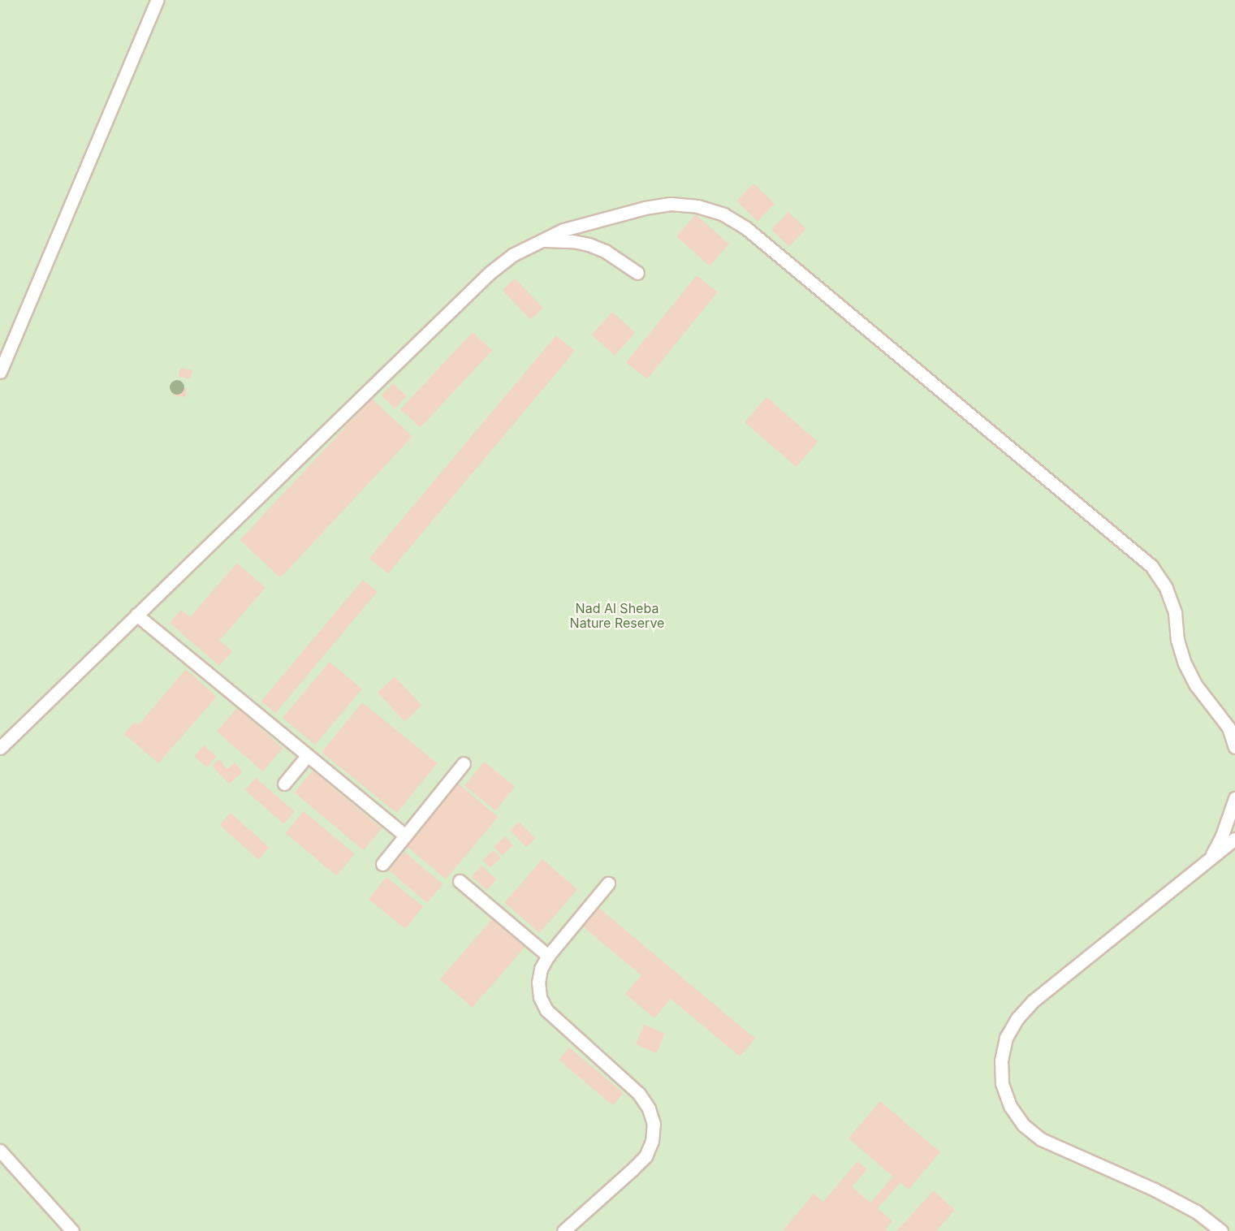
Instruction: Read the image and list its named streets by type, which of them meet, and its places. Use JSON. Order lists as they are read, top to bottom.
{
  "parks": ["Nad Al Sheba Nature Reserve"]
}
